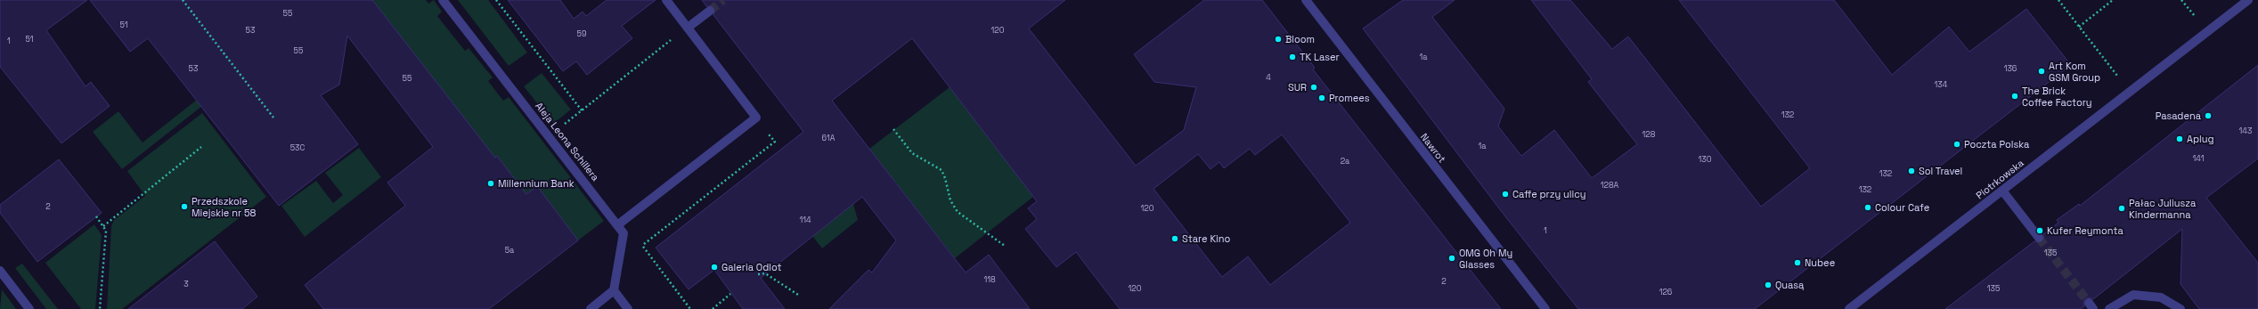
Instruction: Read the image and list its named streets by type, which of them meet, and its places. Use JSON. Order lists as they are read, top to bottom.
{
  "streets": {
    "street": ["Aleja Leona Schillera", "Nawrot", "Piotrkowska"]
  },
  "places": [
    "Bloom",
    "TK Laser",
    "Art Kom GSM Group",
    "SUR",
    "The Brick Coffee Factory",
    "Promees",
    "Pasadena",
    "Aplug",
    "Poczta Polska",
    "Sol Travel",
    "Millennium Bank",
    "Caffe przy ulicy",
    "Przedszkole Miejskie nr 58",
    "Colour Cafe",
    "Pałac Juliusza Kindermanna",
    "Kufer Reymonta",
    "Stare Kino",
    "OMG Oh My Glasses",
    "Nubee",
    "Galeria Odlot",
    "Quasą"
  ],
  "house_numbers": [
    "55",
    "51",
    "53",
    "120",
    "59",
    "51",
    "1",
    "55",
    "1a",
    "53",
    "136",
    "4",
    "55",
    "134",
    "132",
    "143",
    "128",
    "61A",
    "1a",
    "53C",
    "141",
    "130",
    "2a",
    "132",
    "128A",
    "132",
    "2",
    "120",
    "114",
    "1",
    "5a",
    "135",
    "118",
    "2",
    "3",
    "120",
    "135",
    "126"
  ]
}
